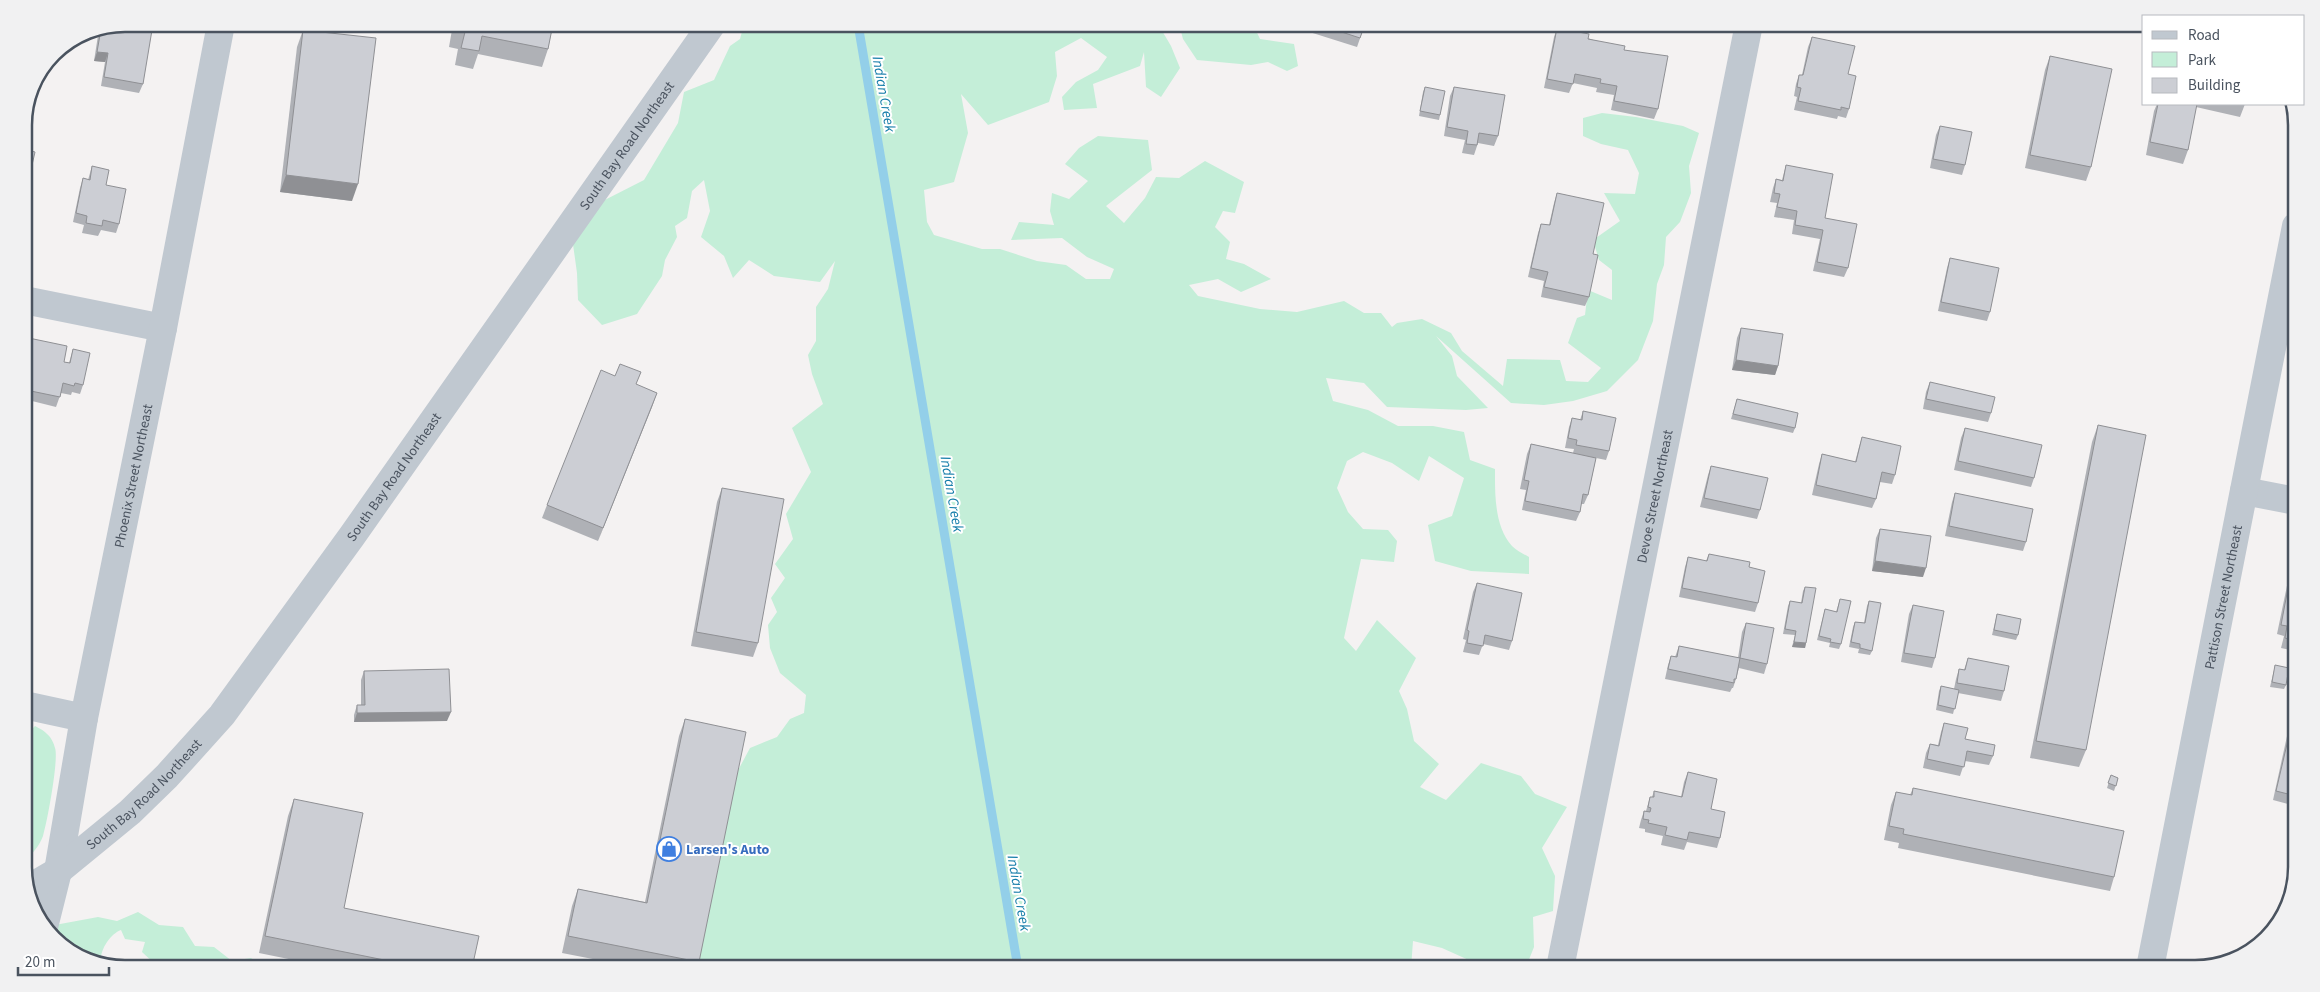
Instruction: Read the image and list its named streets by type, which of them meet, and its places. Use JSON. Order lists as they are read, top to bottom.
{
  "streets": {
    "street": [
      "South Bay Road Northeast",
      "Phoenix Street Northeast",
      "Devoe Street Northeast",
      "Pattison Street Northeast"
    ]
  },
  "crossings": [
    ["South Bay Road Northeast", "Phoenix Street Northeast"]
  ],
  "water": ["Indian Creek"],
  "places": {
    "shop": ["Larsen's Auto"]
  },
  "legend": ["Road", "Park", "Building"],
  "scale_bar": "20 m"
}
